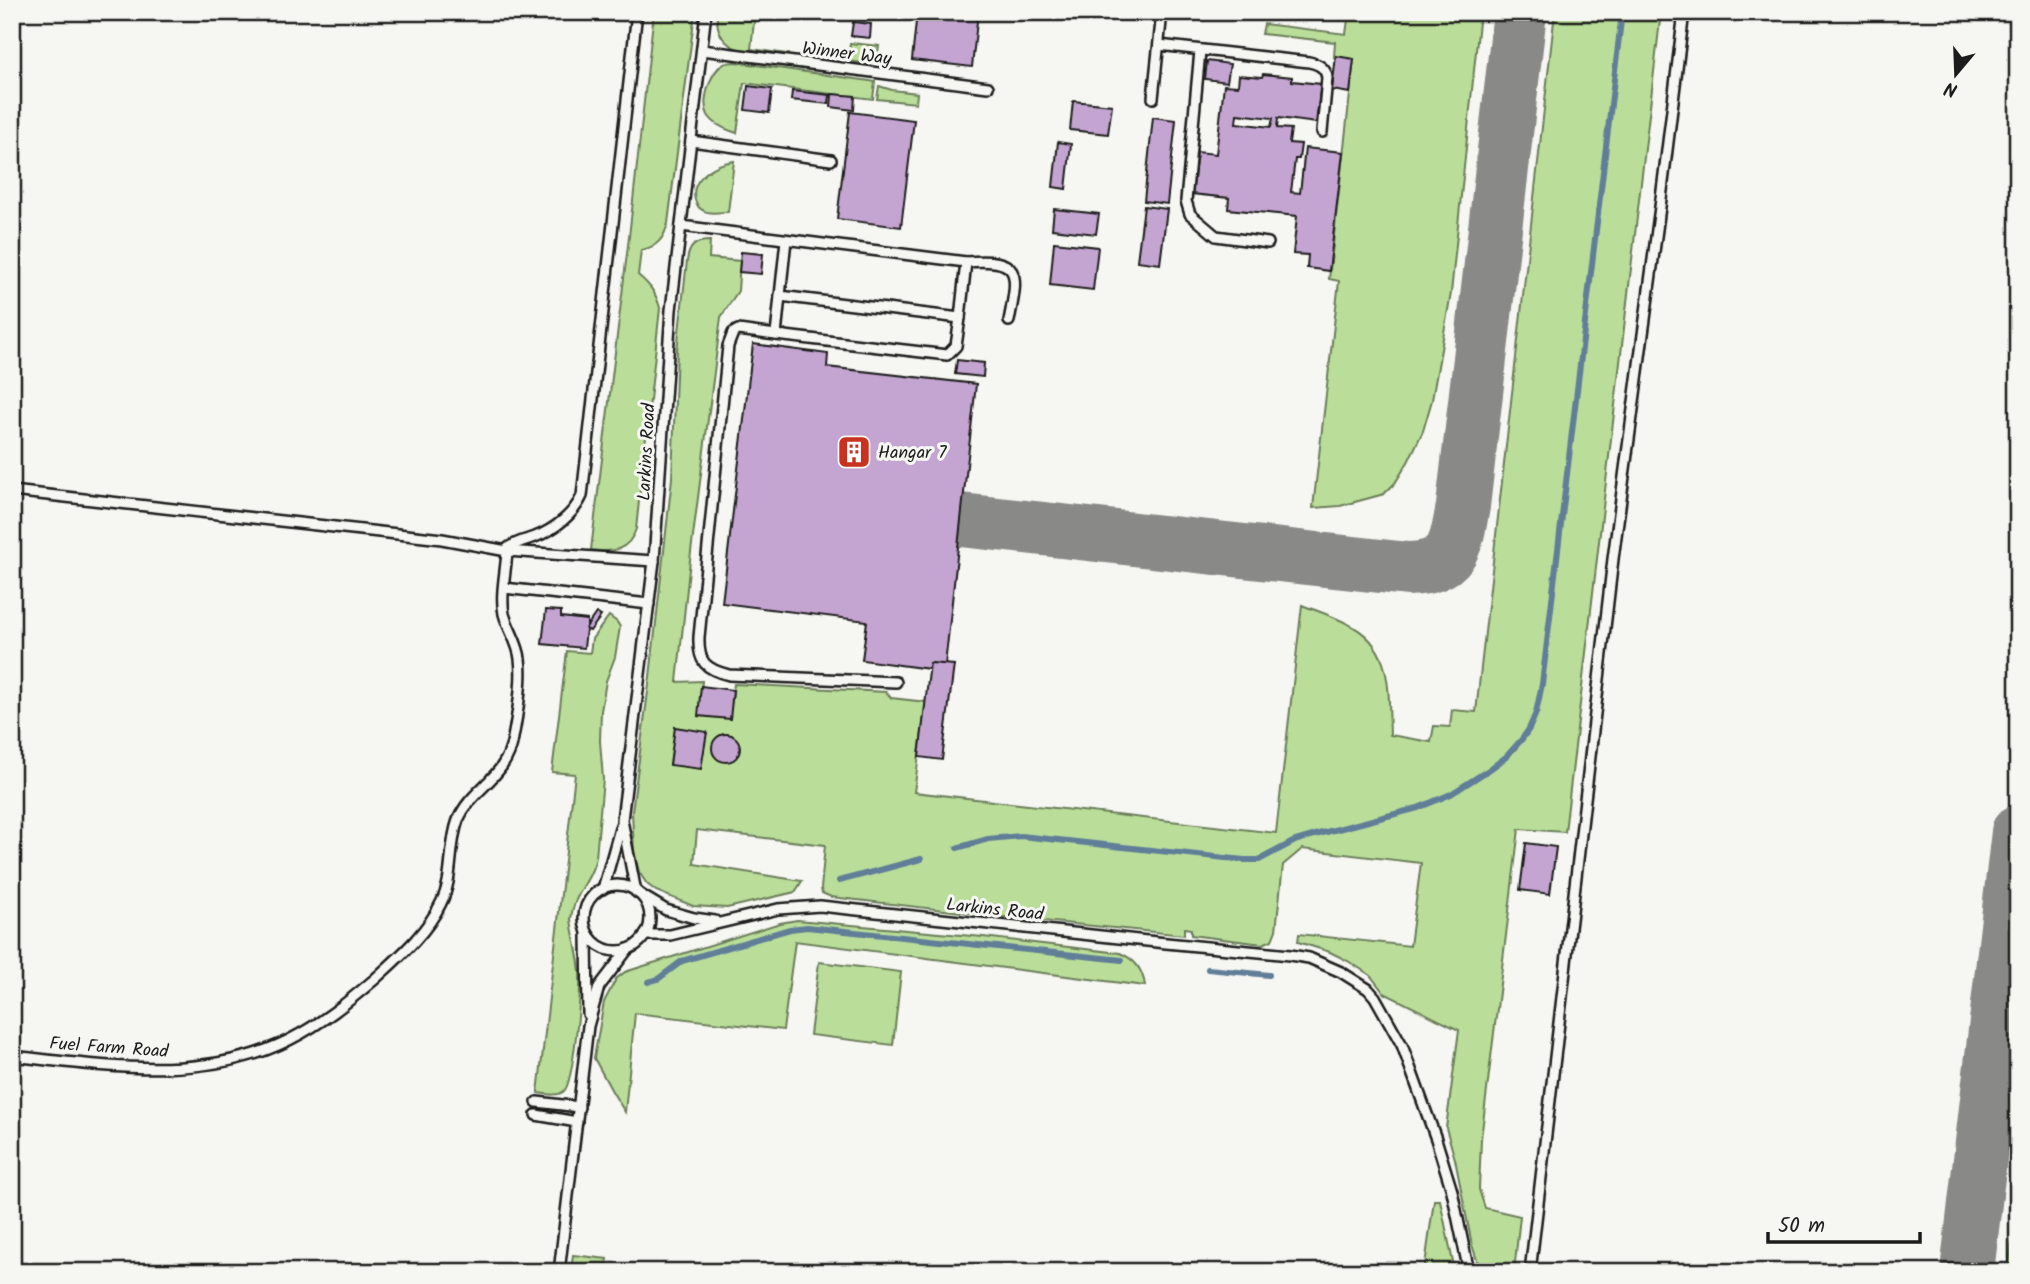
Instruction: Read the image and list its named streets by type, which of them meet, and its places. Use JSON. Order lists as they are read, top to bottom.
{
  "streets": {
    "lane": ["Winner Way", "Larkins Road", "Fuel Farm Road"]
  },
  "crossings": [
    ["Winner Way", "Larkins Road"]
  ],
  "places": {
    "building": ["Hangar 7"]
  },
  "scale_bar": "50 m",
  "north": "bottom"
}
